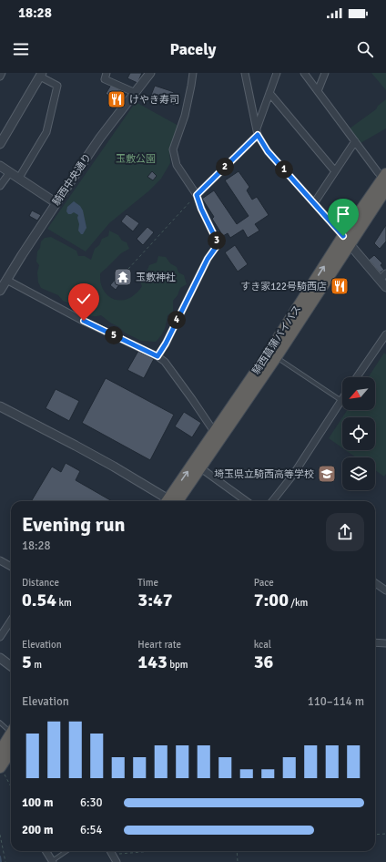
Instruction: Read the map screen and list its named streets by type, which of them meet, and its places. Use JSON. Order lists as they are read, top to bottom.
{
  "streets": {
    "highway": ["騎西菖蒲バイパス"],
    "street": ["騎西中央通り"]
  },
  "parks": ["玉敷公園"],
  "places": {
    "restaurant": ["けやき寿司", "すき家122号騎西店"],
    "temple": ["玉敷神社"],
    "school or university": ["埼玉県立騎西高等学校"]
  },
  "north": "bottom left",
  "page": {
    "status": "18:28",
    "header": "Pacely",
    "pins": [
      "2",
      "1",
      "3",
      "4",
      "5"
    ],
    "heading": ["Evening run", "18:28"],
    "stats": [
      ["Distance", "0.54 km"],
      ["Time", "3:47"],
      ["Pace", "7:00 /km"],
      ["Elevation", "5 m"],
      ["Heart rate", "143 bpm"],
      ["kcal", "36"]
    ],
    "chart": ["Elevation", "110–114 m"],
    "list": [
      {
        "name": "100 m",
        "note": "6:30"
      },
      {
        "name": "200 m",
        "note": "6:54"
      }
    ]
  }
}
